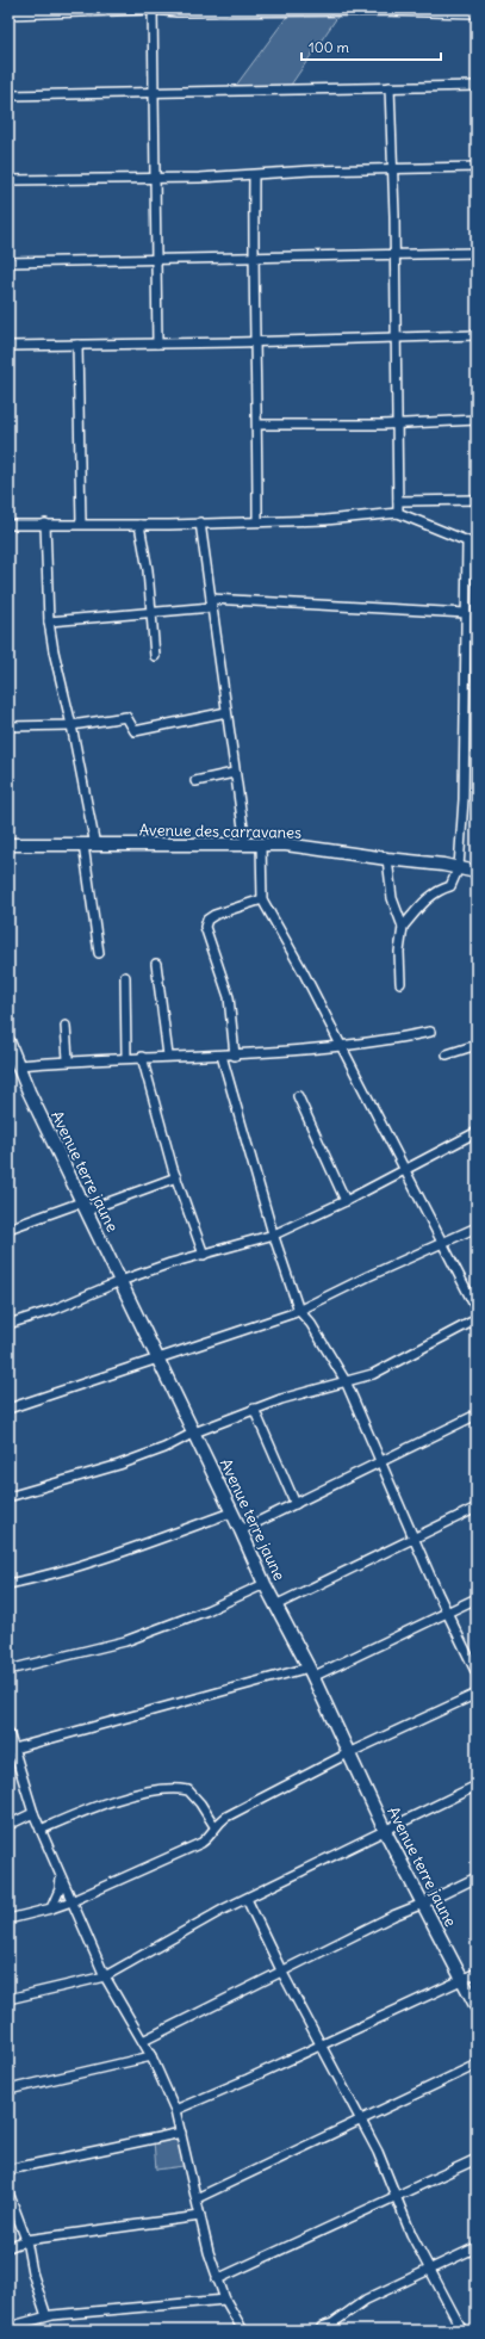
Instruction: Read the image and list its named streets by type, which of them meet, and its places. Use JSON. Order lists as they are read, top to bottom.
{
  "streets": {
    "street": ["Avenue des carravanes", "Avenue terre jaune"]
  },
  "scale_bar": "100 m"
}
